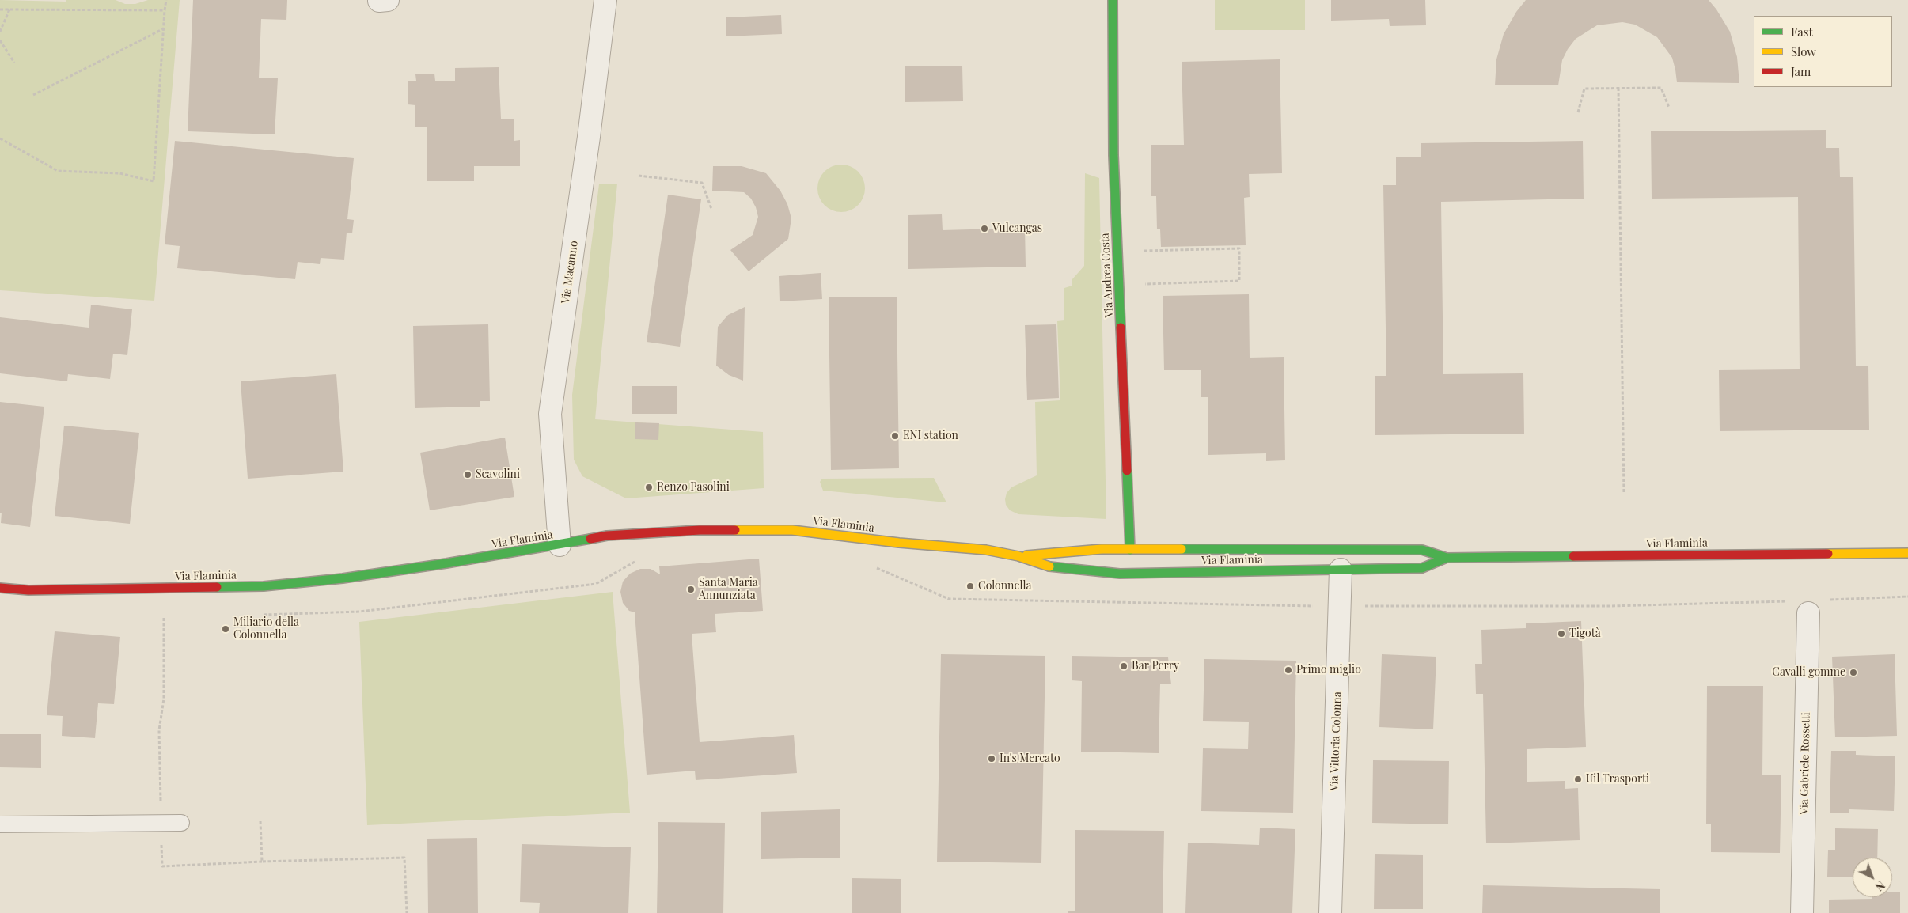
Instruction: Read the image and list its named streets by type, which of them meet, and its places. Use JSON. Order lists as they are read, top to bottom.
{
  "streets": {
    "street": [
      "Via Macanno",
      "Via Andrea Costa",
      "Via Flaminia",
      "Via Vittoria Colonna",
      "Via Gabriele Rossetti"
    ]
  },
  "crossings": [
    ["Via Macanno", "Via Flaminia"],
    ["Via Andrea Costa", "Via Flaminia"],
    ["Via Flaminia", "Via Vittoria Colonna"]
  ],
  "places": [
    "Vulcangas",
    "ENI station",
    "Scavolini",
    "Renzo Pasolini",
    "Colonnella",
    "Santa Maria Annunziata",
    "Miliario della Colonnella",
    "Tigotà",
    "Bar Perry",
    "Primo miglio",
    "Cavalli gomme",
    "In's Mercato",
    "Uil Trasporti"
  ],
  "legend": ["Fast", "Slow", "Jam"],
  "north": "bottom right"
}
